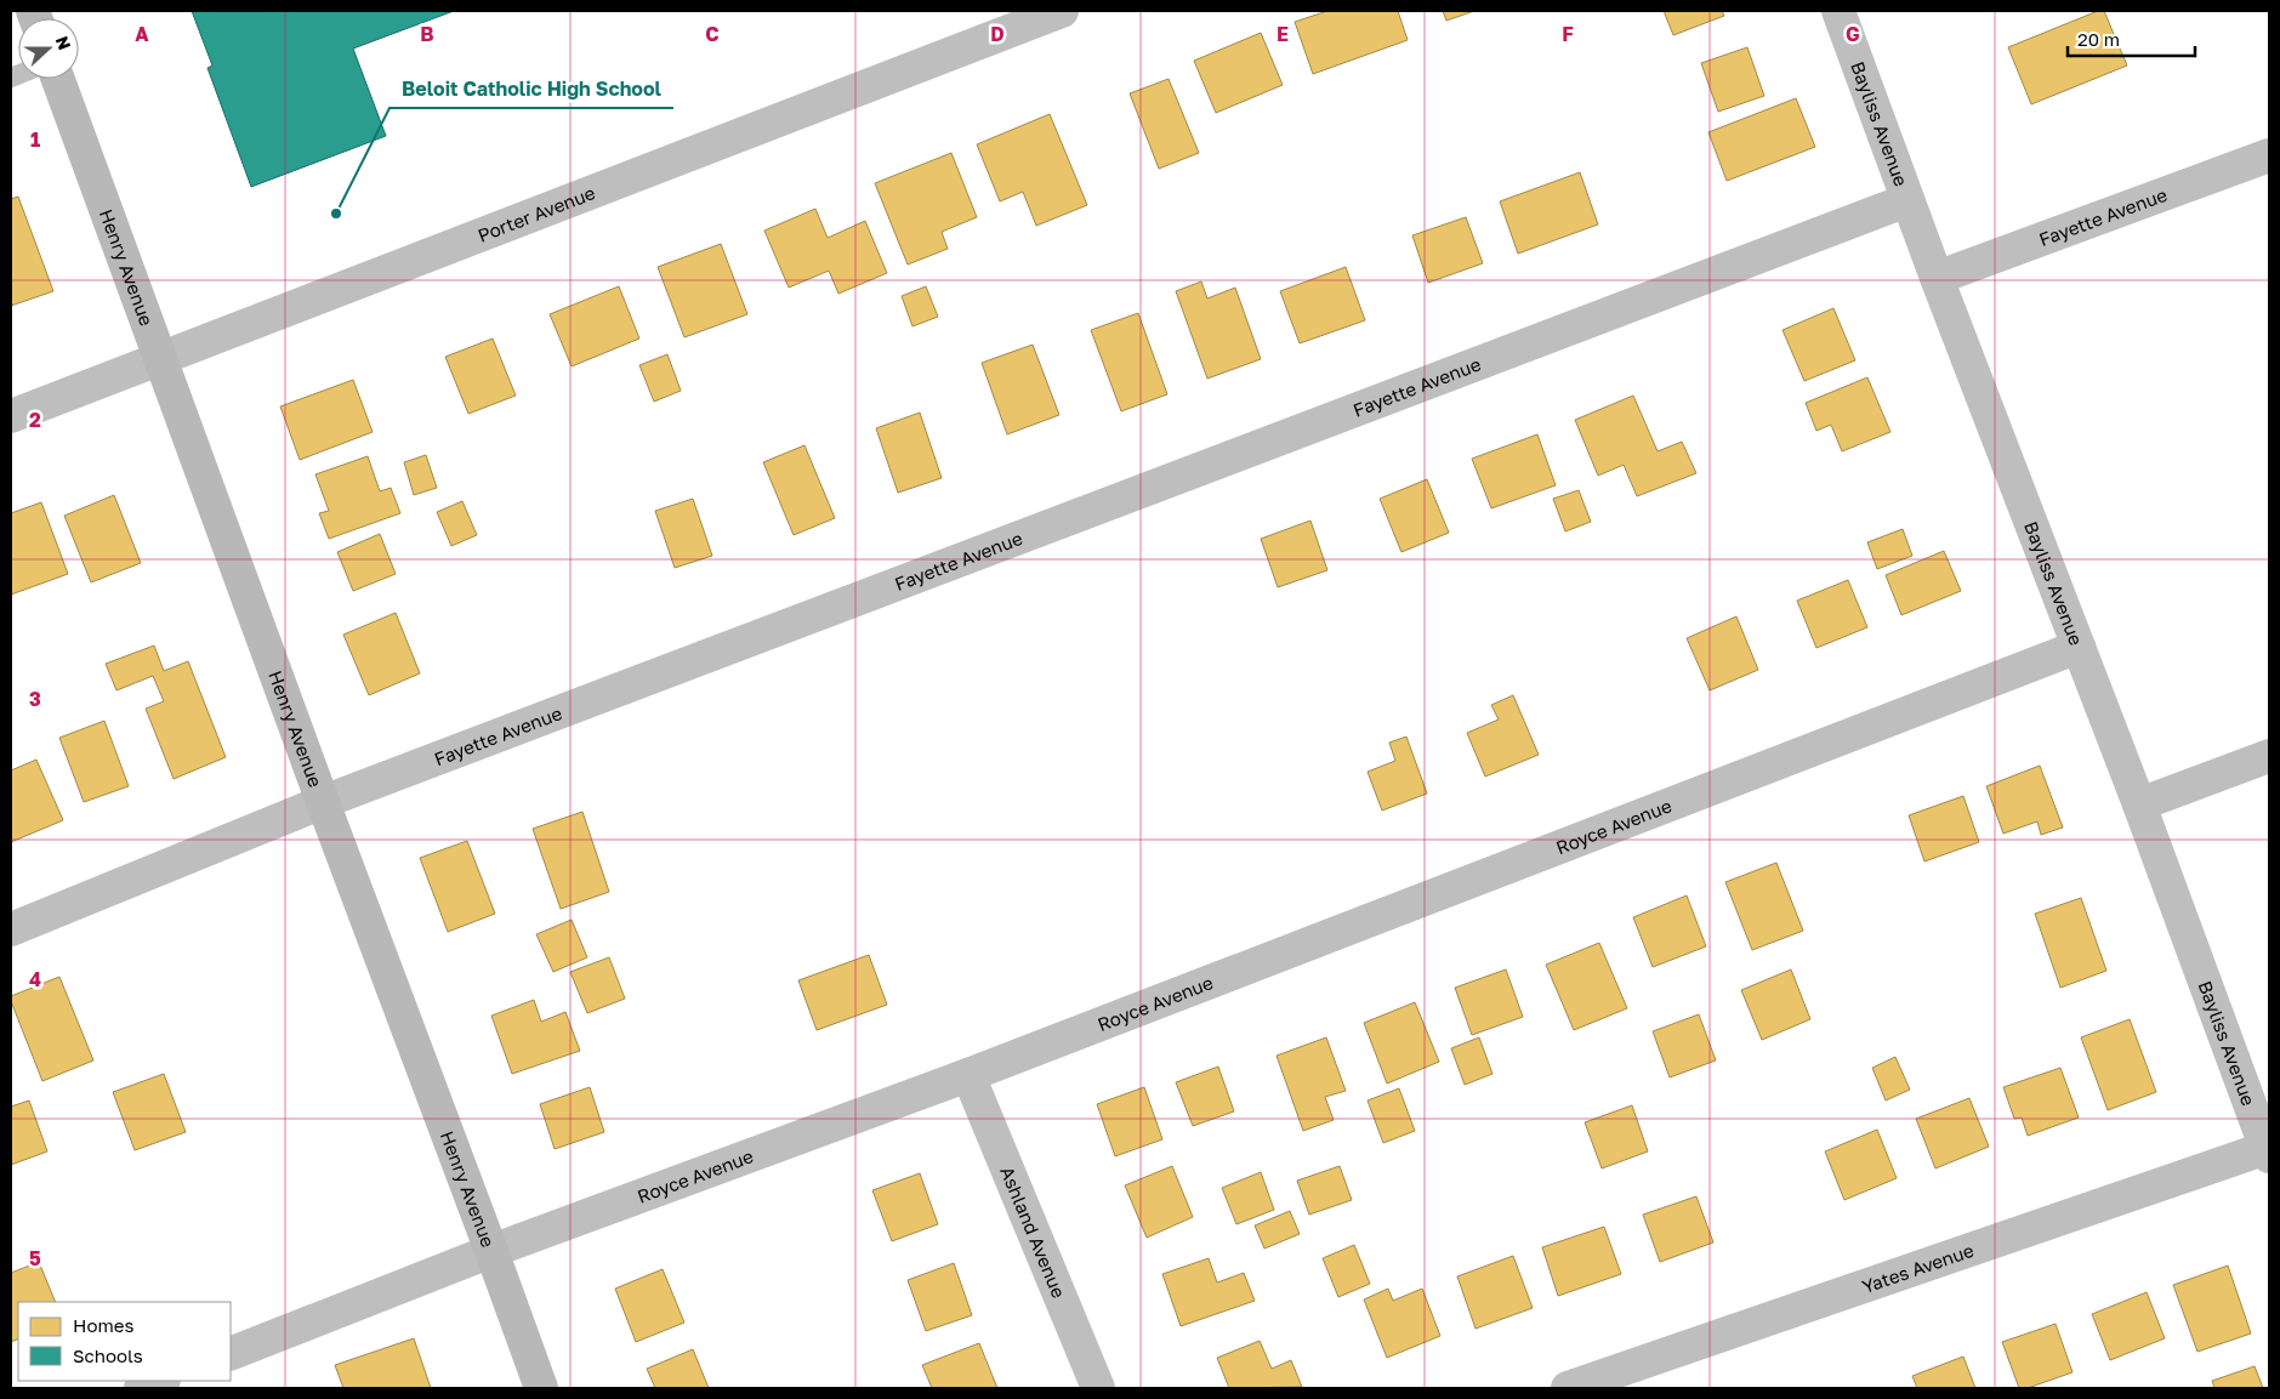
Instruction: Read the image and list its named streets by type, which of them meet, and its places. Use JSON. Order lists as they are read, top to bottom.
{
  "streets": {
    "street": [
      "Bayliss Avenue",
      "Porter Avenue",
      "Fayette Avenue",
      "Henry Avenue",
      "Royce Avenue",
      "Ashland Avenue",
      "Yates Avenue"
    ]
  },
  "crossings": [
    ["Bayliss Avenue", "Fayette Avenue"],
    ["Bayliss Avenue", "Royce Avenue"],
    ["Bayliss Avenue", "Yates Avenue"],
    ["Porter Avenue", "Henry Avenue"],
    ["Fayette Avenue", "Henry Avenue"],
    ["Henry Avenue", "Royce Avenue"],
    ["Royce Avenue", "Ashland Avenue"]
  ],
  "places": ["Beloit Catholic High School"],
  "legend": ["Homes", "Schools"],
  "scale_bar": "20 m",
  "north": "right",
  "grid": {
    "columns": [
      "A",
      "B",
      "C",
      "D",
      "E",
      "F",
      "G"
    ],
    "rows": [
      "1",
      "2",
      "3",
      "4",
      "5"
    ]
  }
}
